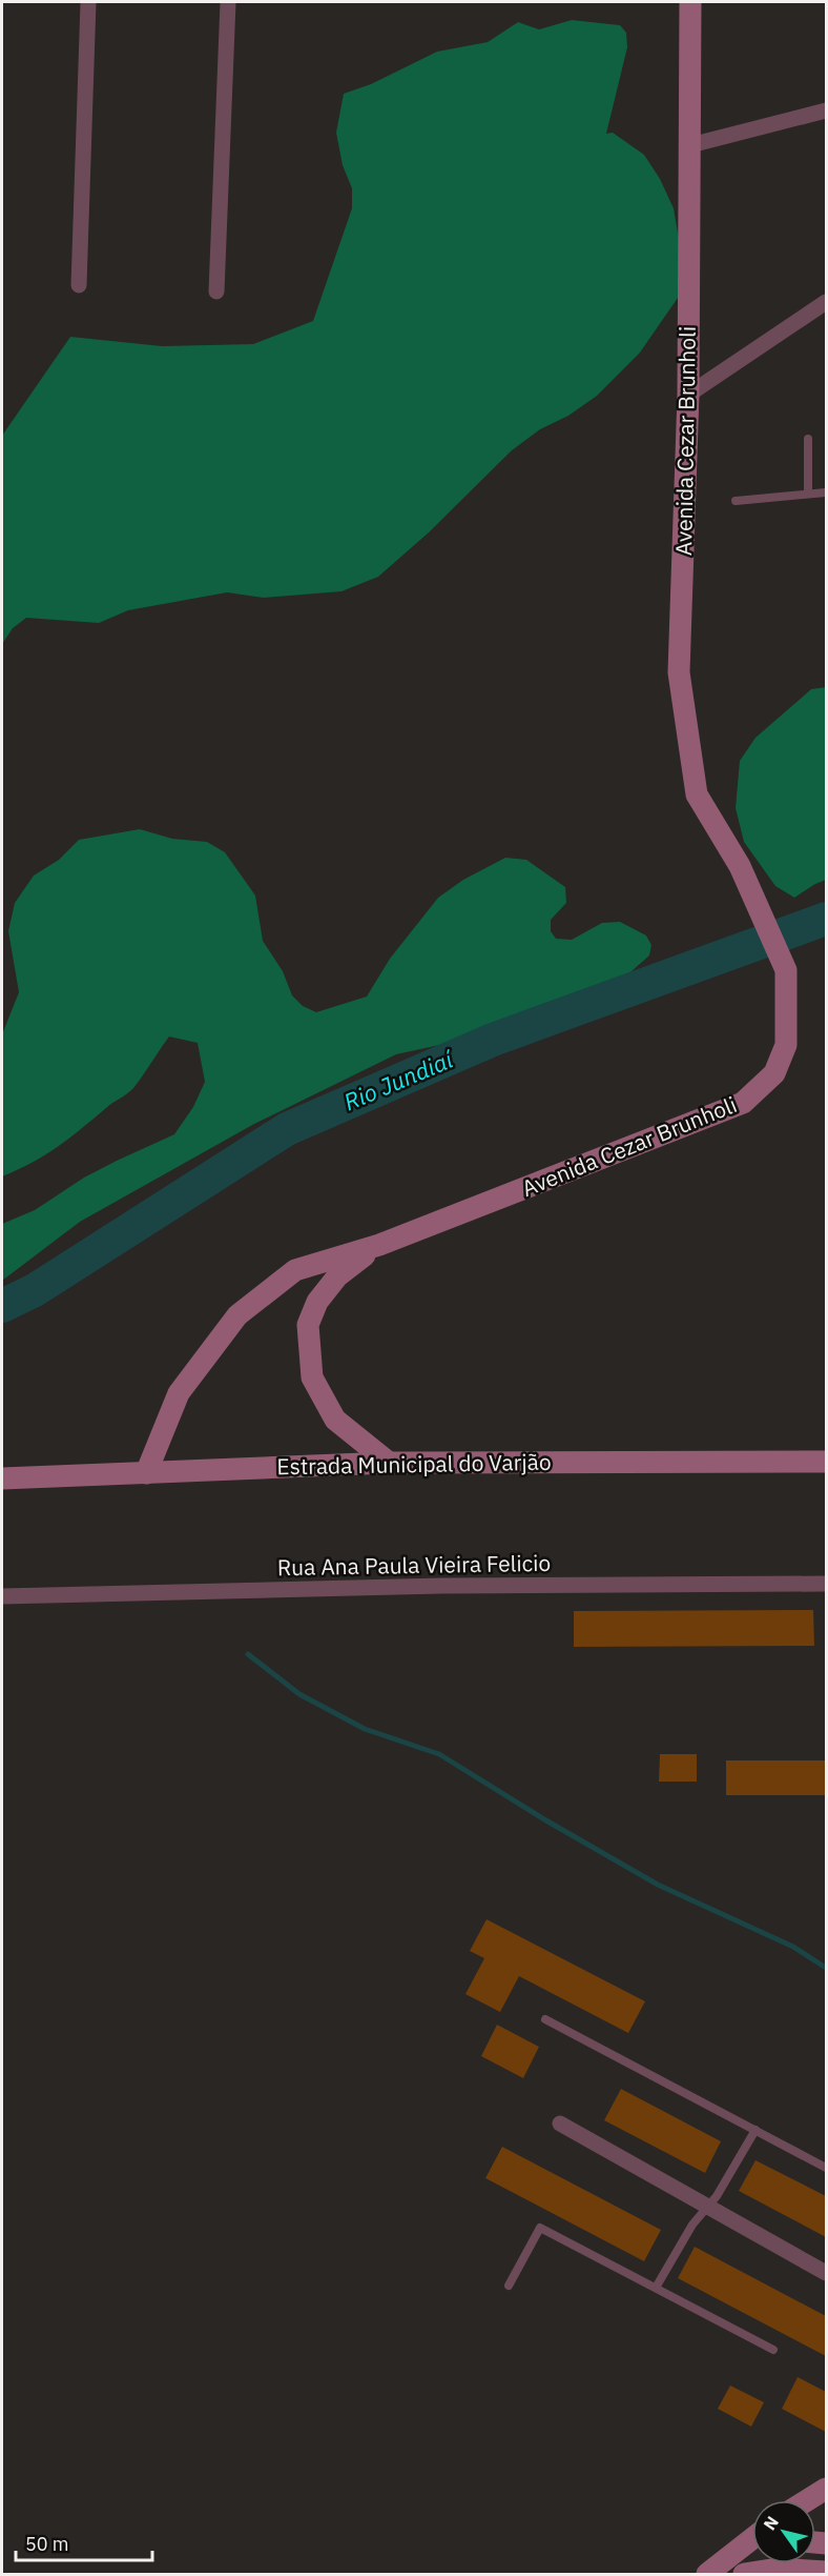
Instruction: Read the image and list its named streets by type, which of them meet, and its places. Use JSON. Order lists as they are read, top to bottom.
{
  "streets": {
    "main road": ["Avenida Cezar Brunholi", "Estrada Municipal do Varjão"],
    "street": ["Rua Ana Paula Vieira Felicio"]
  },
  "crossings": [
    ["Avenida Cezar Brunholi", "Estrada Municipal do Varjão"]
  ],
  "water": ["Rio Jundiaí"],
  "scale_bar": "50 m",
  "north": "top left"
}
